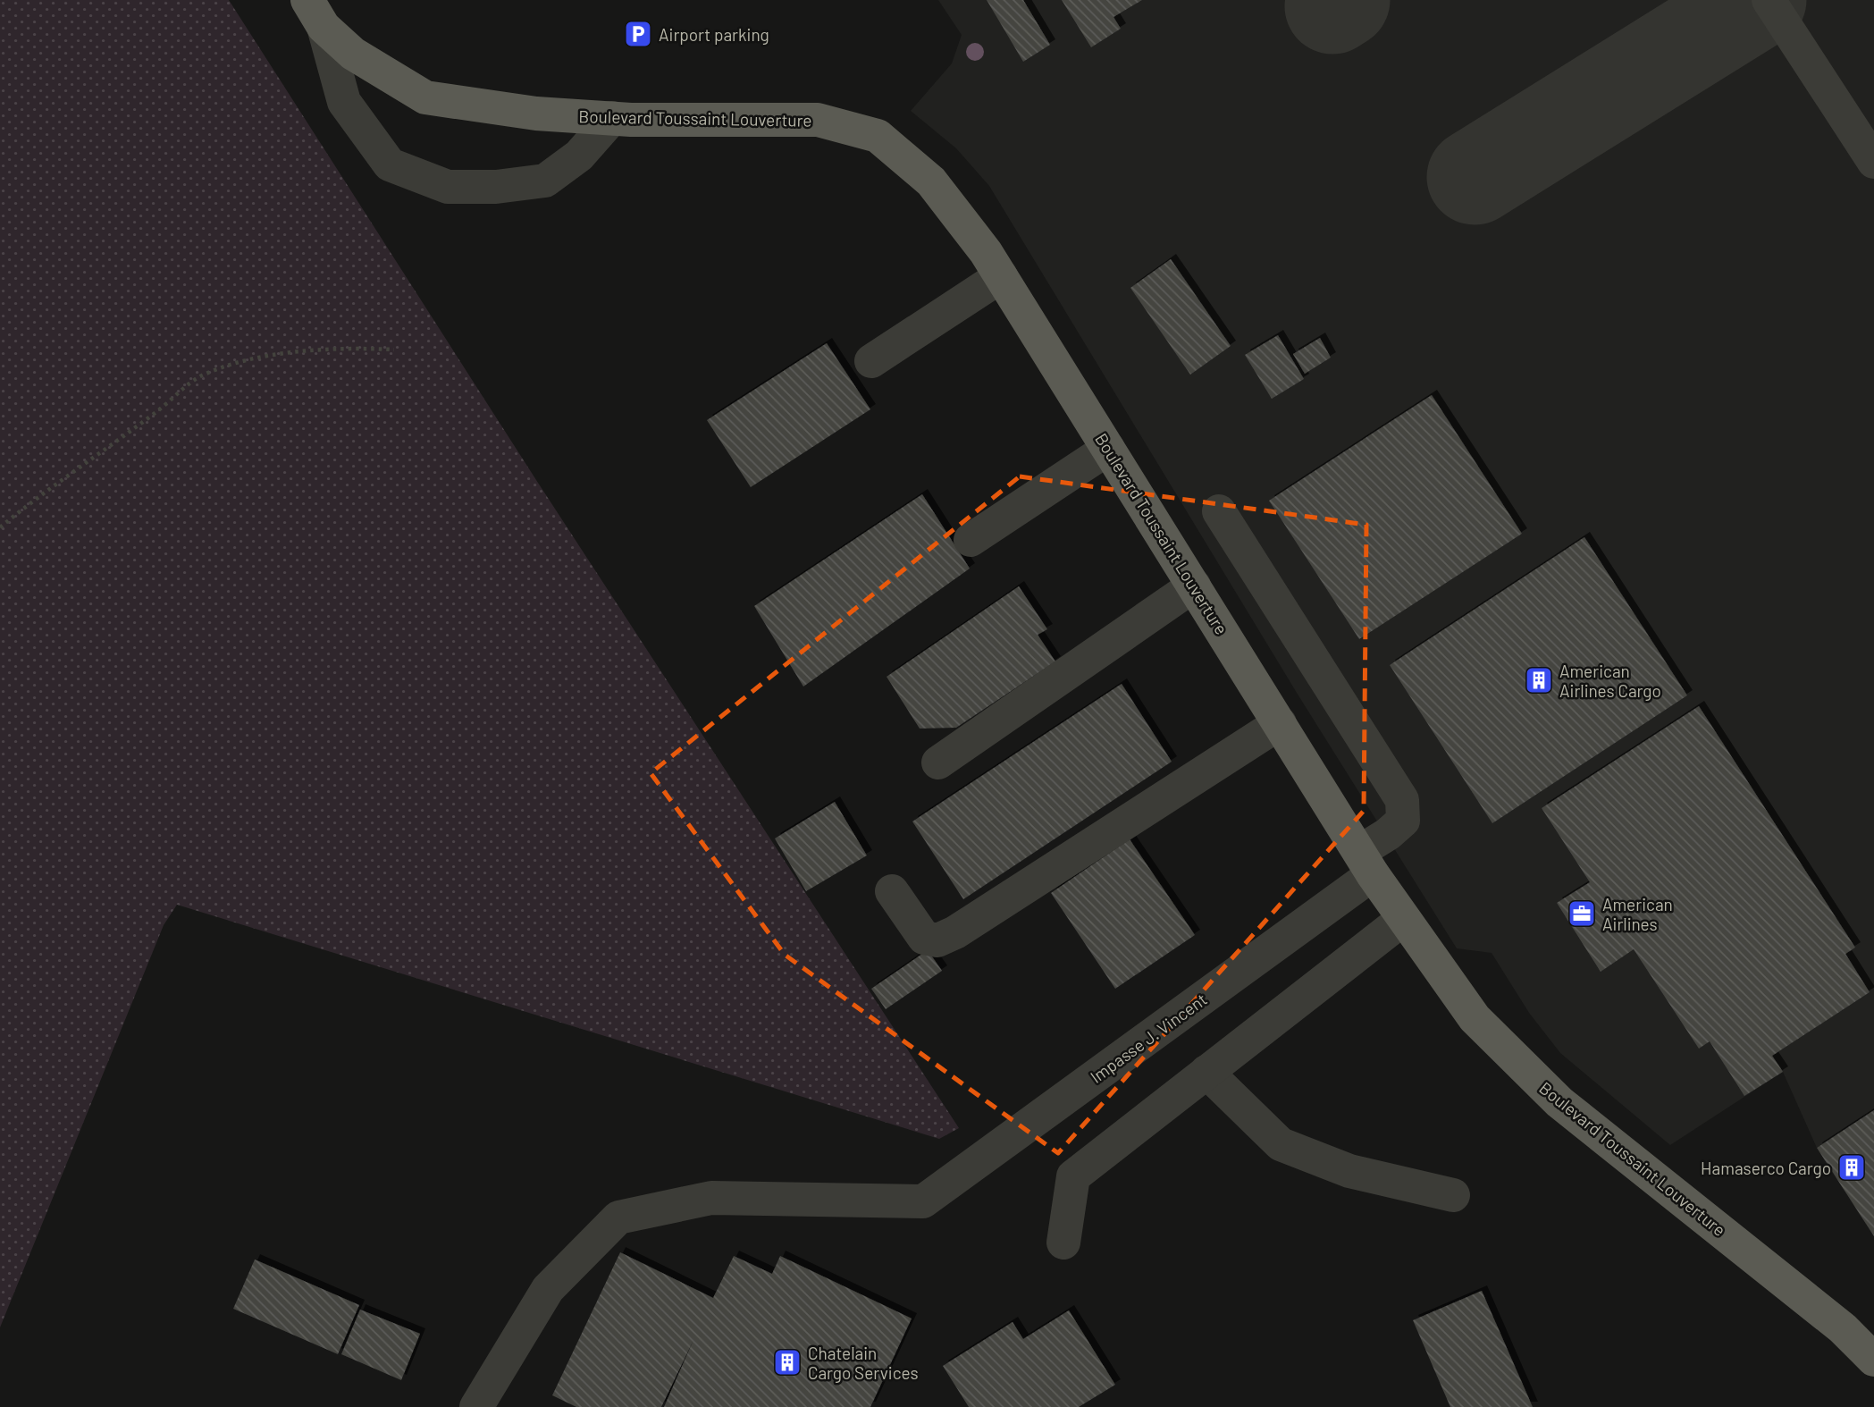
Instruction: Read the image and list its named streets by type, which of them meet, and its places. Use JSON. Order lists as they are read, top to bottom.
{
  "streets": {
    "main road": ["Boulevard Toussaint Louverture"],
    "lane": ["Impasse J. Vincent"]
  },
  "crossings": [
    ["Boulevard Toussaint Louverture", "Impasse J. Vincent"]
  ],
  "places": {
    "parking": ["Airport parking"],
    "building": ["American Airlines Cargo", "Hamaserco Cargo", "Chatelain Cargo Services"],
    "office": ["American Airlines"]
  }
}
